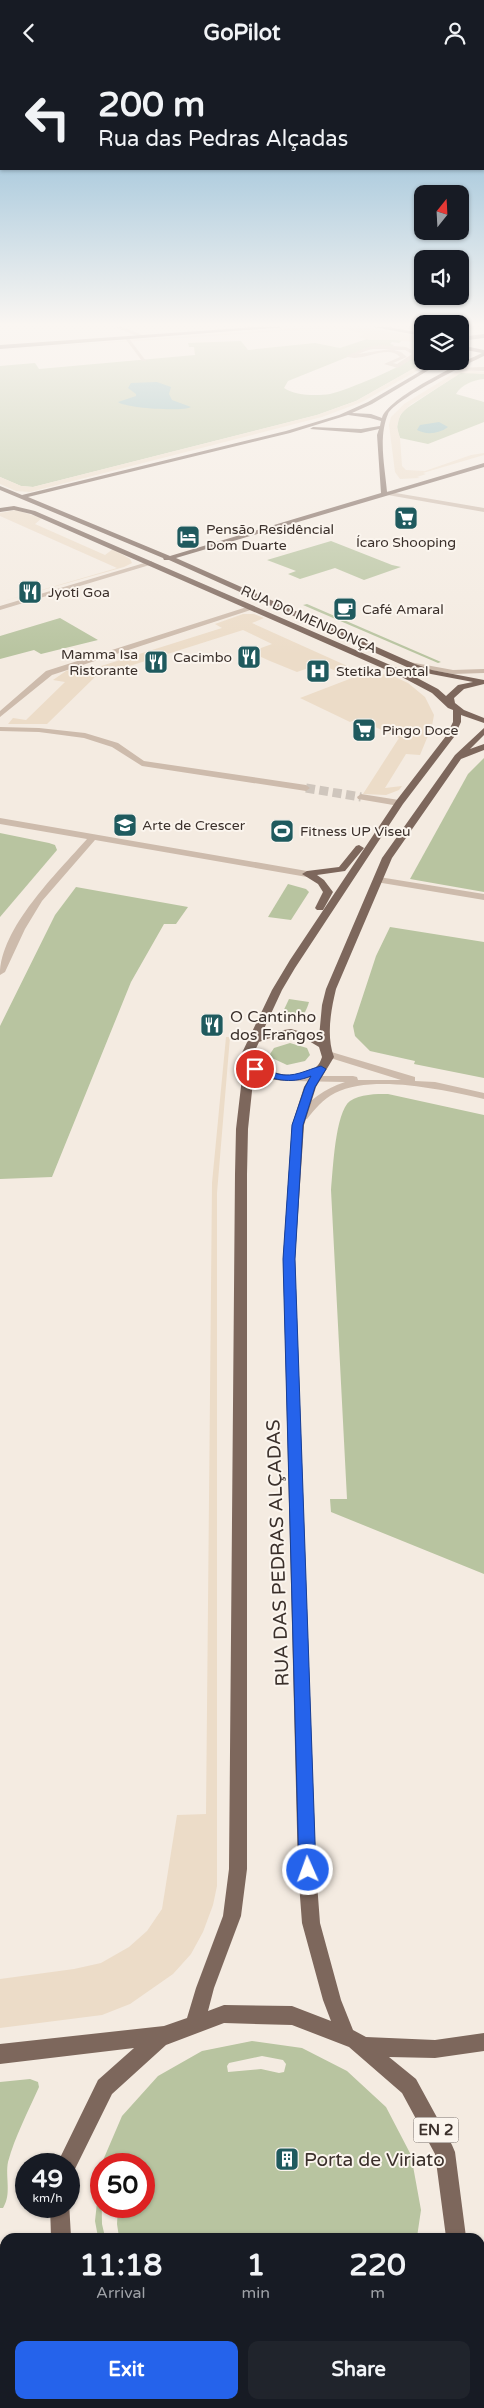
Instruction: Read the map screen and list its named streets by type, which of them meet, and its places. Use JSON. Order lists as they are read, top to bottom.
{
  "streets": {
    "main road": ["RUA DO MENDONÇA", "RUA DAS PEDRAS ALÇADAS", "EN 2"]
  },
  "crossings": [
    ["RUA DAS PEDRAS ALÇADAS", "EN 2"]
  ],
  "places": {
    "supermarket": ["Ícaro Shooping", "Pingo Doce"],
    "hotel": ["Pensão Residêncial Dom Duarte"],
    "restaurant": [
      "Jyoti Goa",
      "Cacimbo",
      "Mamma Isa Ristorante",
      "O Cantinho dos Frangos"
    ],
    "cafe": ["Café Amaral"],
    "hospital": ["Stetika Dental"],
    "school or university": ["Arte de Crescer"],
    "sports": ["Fitness UP Viseu"],
    "building": ["Porta de Viriato"]
  },
  "north": "top",
  "page": {
    "header": "GoPilot",
    "turn": ["200 m", "Rua das Pedras Alçadas"],
    "speed": "49 km/h",
    "limit": "50",
    "eta": [
      "11:18",
      "Arrival",
      "1",
      "min",
      "220",
      "m"
    ],
    "buttons": ["Exit", "Share"]
  }
}
